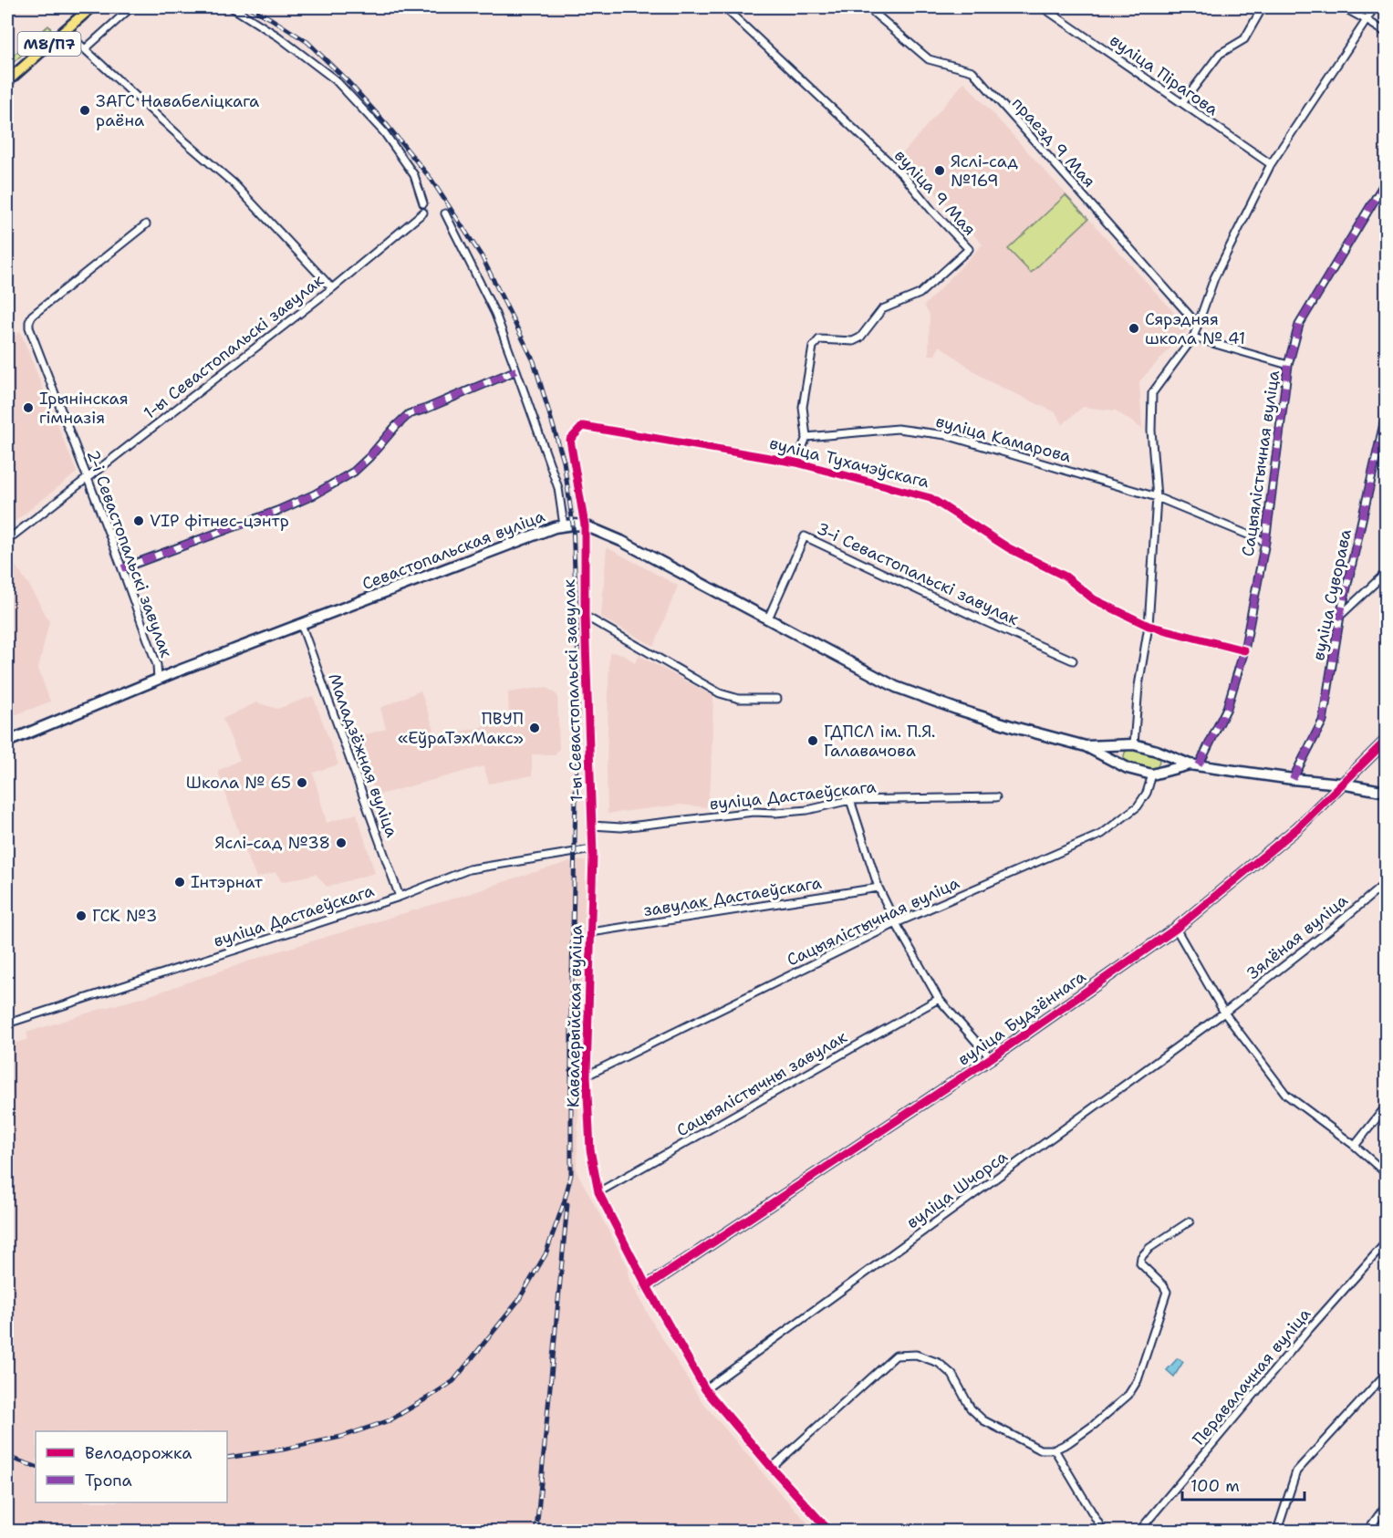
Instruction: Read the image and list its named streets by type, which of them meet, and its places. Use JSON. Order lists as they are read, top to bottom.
{
  "streets": {
    "main road": ["М8/П7"],
    "street": [
      "вуліца Пірагова",
      "праезд 9 Мая",
      "вуліца 9 Мая",
      "1-ы Севастопальскі завулак",
      "вуліца Камарова",
      "вуліца Тухачэўскага",
      "Сацыялістычная вуліца",
      "Севастопальская вуліца",
      "2-і Севастопальскі завулак",
      "3-і Севастопальскі завулак",
      "вуліца Суворава",
      "Маладзёжная вуліца",
      "вуліца Дастаеўскага",
      "завулак Дастаеўскага",
      "Зялёная вуліца",
      "Кавалерыйская вуліца",
      "вуліца Будзённага",
      "Сацыялістычны завулак",
      "вуліца Шчорса",
      "Перавалачная вуліца"
    ]
  },
  "crossings": [
    ["вуліца 9 Мая", "вуліца Камарова"],
    ["вуліца 9 Мая", "вуліца Тухачэўскага"],
    ["1-ы Севастопальскі завулак", "вуліца Тухачэўскага"],
    ["1-ы Севастопальскі завулак", "Севастопальская вуліца"],
    ["1-ы Севастопальскі завулак", "2-і Севастопальскі завулак"],
    ["1-ы Севастопальскі завулак", "вуліца Дастаеўскага"],
    ["1-ы Севастопальскі завулак", "Кавалерыйская вуліца"],
    ["вуліца Камарова", "Сацыялістычная вуліца"],
    ["вуліца Тухачэўскага", "Сацыялістычная вуліца"],
    ["вуліца Тухачэўскага", "Севастопальская вуліца"],
    ["Сацыялістычная вуліца", "Севастопальская вуліца"],
    ["Сацыялістычная вуліца", "Кавалерыйская вуліца"],
    ["Севастопальская вуліца", "2-і Севастопальскі завулак"],
    ["Севастопальская вуліца", "3-і Севастопальскі завулак"],
    ["Севастопальская вуліца", "вуліца Суворава"],
    ["Севастопальская вуліца", "Маладзёжная вуліца"],
    ["Севастопальская вуліца", "вуліца Будзённага"],
    ["Маладзёжная вуліца", "вуліца Дастаеўскага"],
    ["вуліца Дастаеўскага", "Кавалерыйская вуліца"],
    ["завулак Дастаеўскага", "Кавалерыйская вуліца"],
    ["Зялёная вуліца", "вуліца Шчорса"],
    ["Кавалерыйская вуліца", "вуліца Будзённага"],
    ["Кавалерыйская вуліца", "Сацыялістычны завулак"],
    ["Кавалерыйская вуліца", "вуліца Шчорса"]
  ],
  "places": [
    "ЗАГС Навабеліцкага раёна",
    "Яслі-сад №169",
    "Сярэдняя школа № 41",
    "Ірынінская гімназія",
    "VIP фітнес-цэнтр",
    "ПВУП «ЕўраТэхМакс»",
    "ГДПСЛ ім. П.Я. Галавачова",
    "Школа № 65",
    "Яслі-сад №38",
    "Інтэрнат",
    "ГСК №3"
  ],
  "legend": ["Велодорожка", "Тропа"],
  "scale_bar": "100 m"
}
